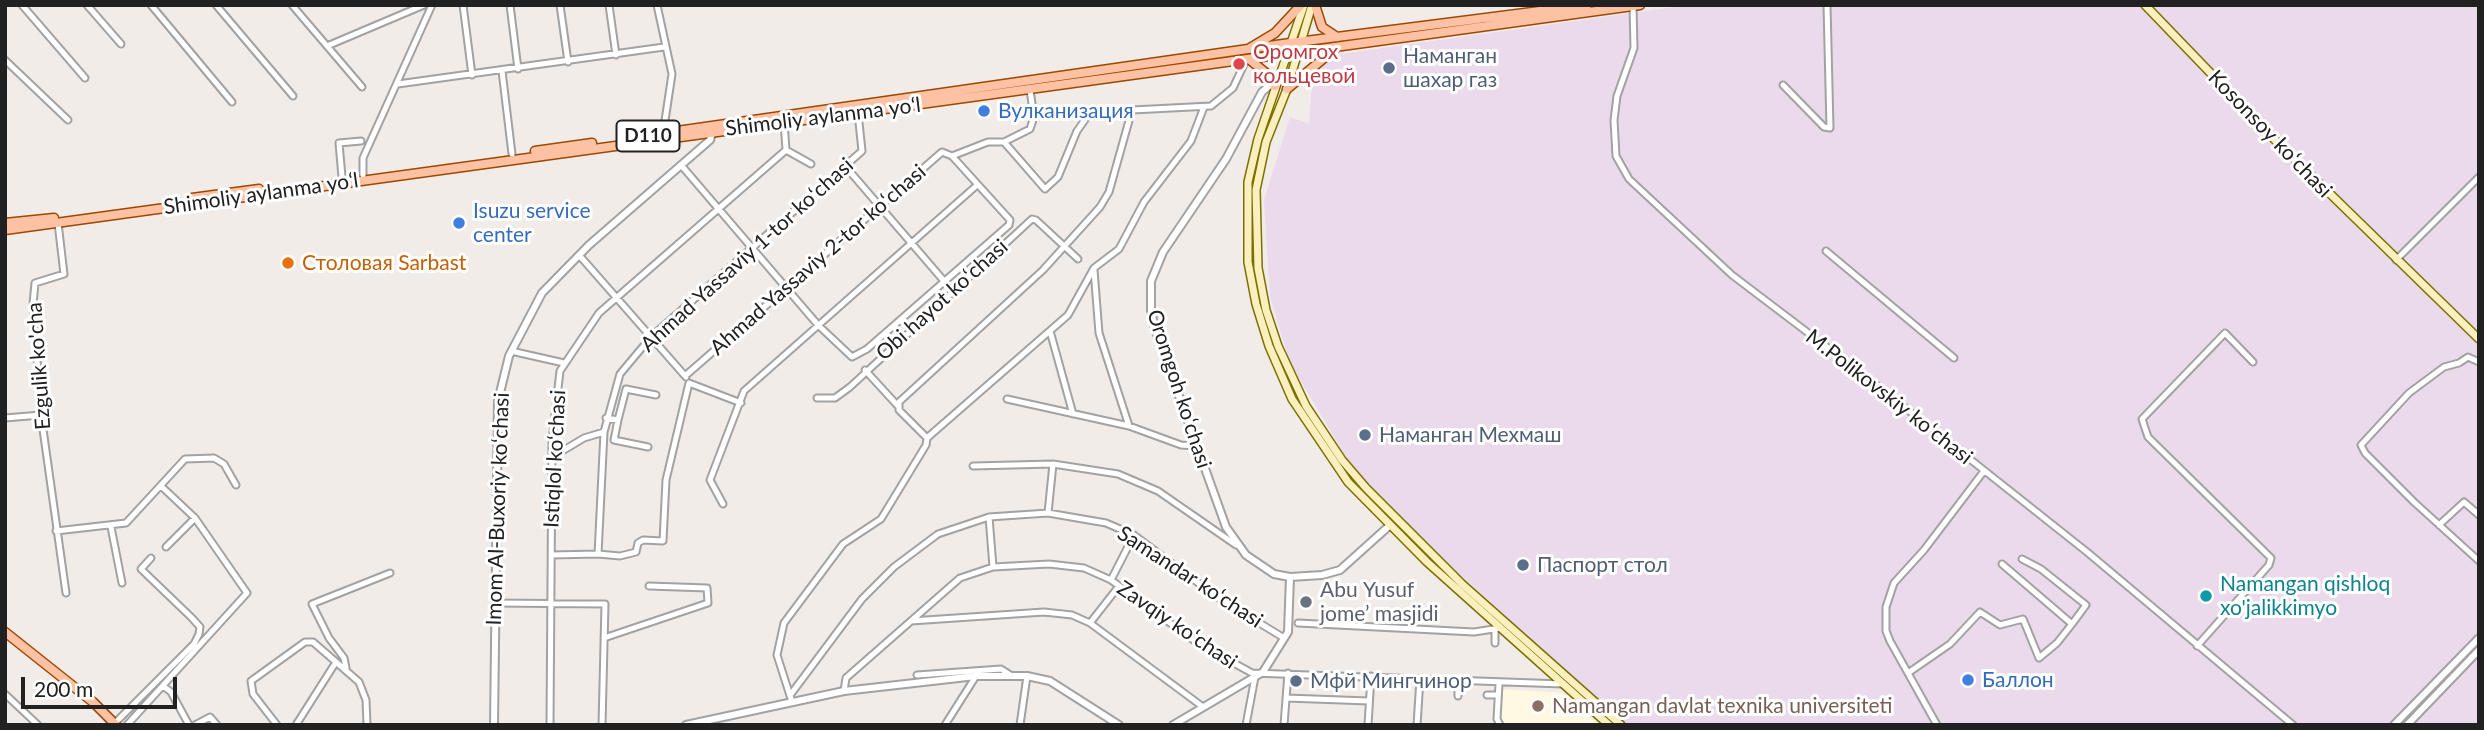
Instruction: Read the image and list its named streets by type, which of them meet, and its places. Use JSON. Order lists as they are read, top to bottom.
{
  "streets": {
    "main road": ["Shimoliy aylanma yoʻl", "Kosonsoy koʻchasi", "D110"],
    "street": [
      "Ahmad Yassaviy 1-tor koʻchasi",
      "Ahmad Yassaviy 2-tor koʻchasi",
      "Obi hayot koʻchasi",
      "Ezgulik ko'cha",
      "Oromgoh koʻchasi",
      "M.Polikovskiy koʻchasi",
      "Istiqlol ko‘chasi",
      "Imom Al-Buxoriy koʻchasi",
      "Samandar ko‘chasi",
      "Zavqiy koʻchasi"
    ]
  },
  "crossings": [
    ["Shimoliy aylanma yoʻl", "Ahmad Yassaviy 1-tor koʻchasi"],
    ["Shimoliy aylanma yoʻl", "Ezgulik ko'cha"],
    ["Shimoliy aylanma yoʻl", "M.Polikovskiy koʻchasi"],
    ["Shimoliy aylanma yoʻl", "Imom Al-Buxoriy koʻchasi"]
  ],
  "places": [
    "Оромгох кольцевой",
    "Наманган шахар газ",
    "Вулканизация",
    "Isuzu service center",
    "Столовая Sarbast",
    "Наманган Мехмаш",
    "Паспорт стол",
    "Namangan qishloq xo'jalikkimyo",
    "Abu Yusuf jome’ masjidi",
    "Баллон",
    "Мфй Мингчинор",
    "Namangan davlat texnika universiteti"
  ],
  "scale_bar": "200 m"
}
